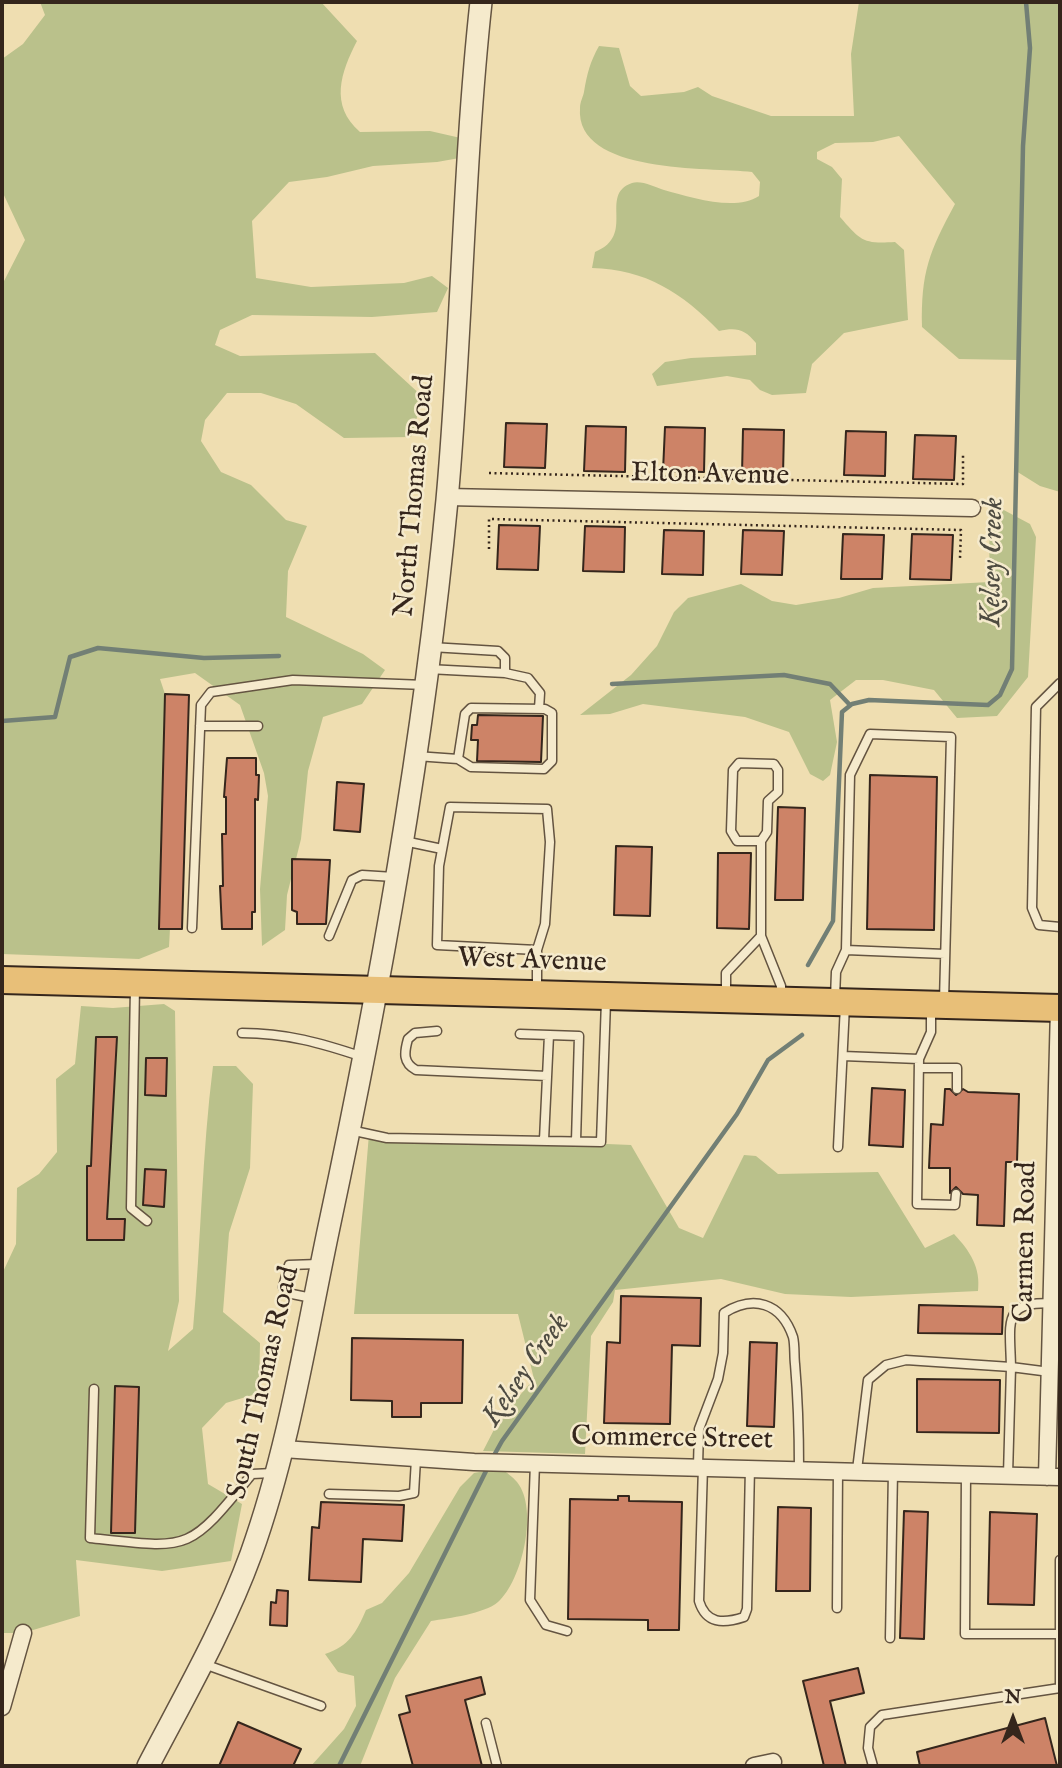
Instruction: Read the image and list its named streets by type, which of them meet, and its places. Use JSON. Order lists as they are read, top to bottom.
{
  "streets": {
    "main road": ["West Avenue"],
    "street": [
      "Elton Avenue",
      "North Thomas Road",
      "Carmen Road",
      "South Thomas Road",
      "Commerce Street"
    ]
  },
  "crossings": [
    ["Elton Avenue", "North Thomas Road"],
    ["North Thomas Road", "West Avenue"],
    ["North Thomas Road", "South Thomas Road"],
    ["West Avenue", "Carmen Road"],
    ["West Avenue", "South Thomas Road"],
    ["Carmen Road", "Commerce Street"],
    ["South Thomas Road", "Commerce Street"]
  ],
  "water": ["Kelsey Creek"],
  "north": "top"
}
